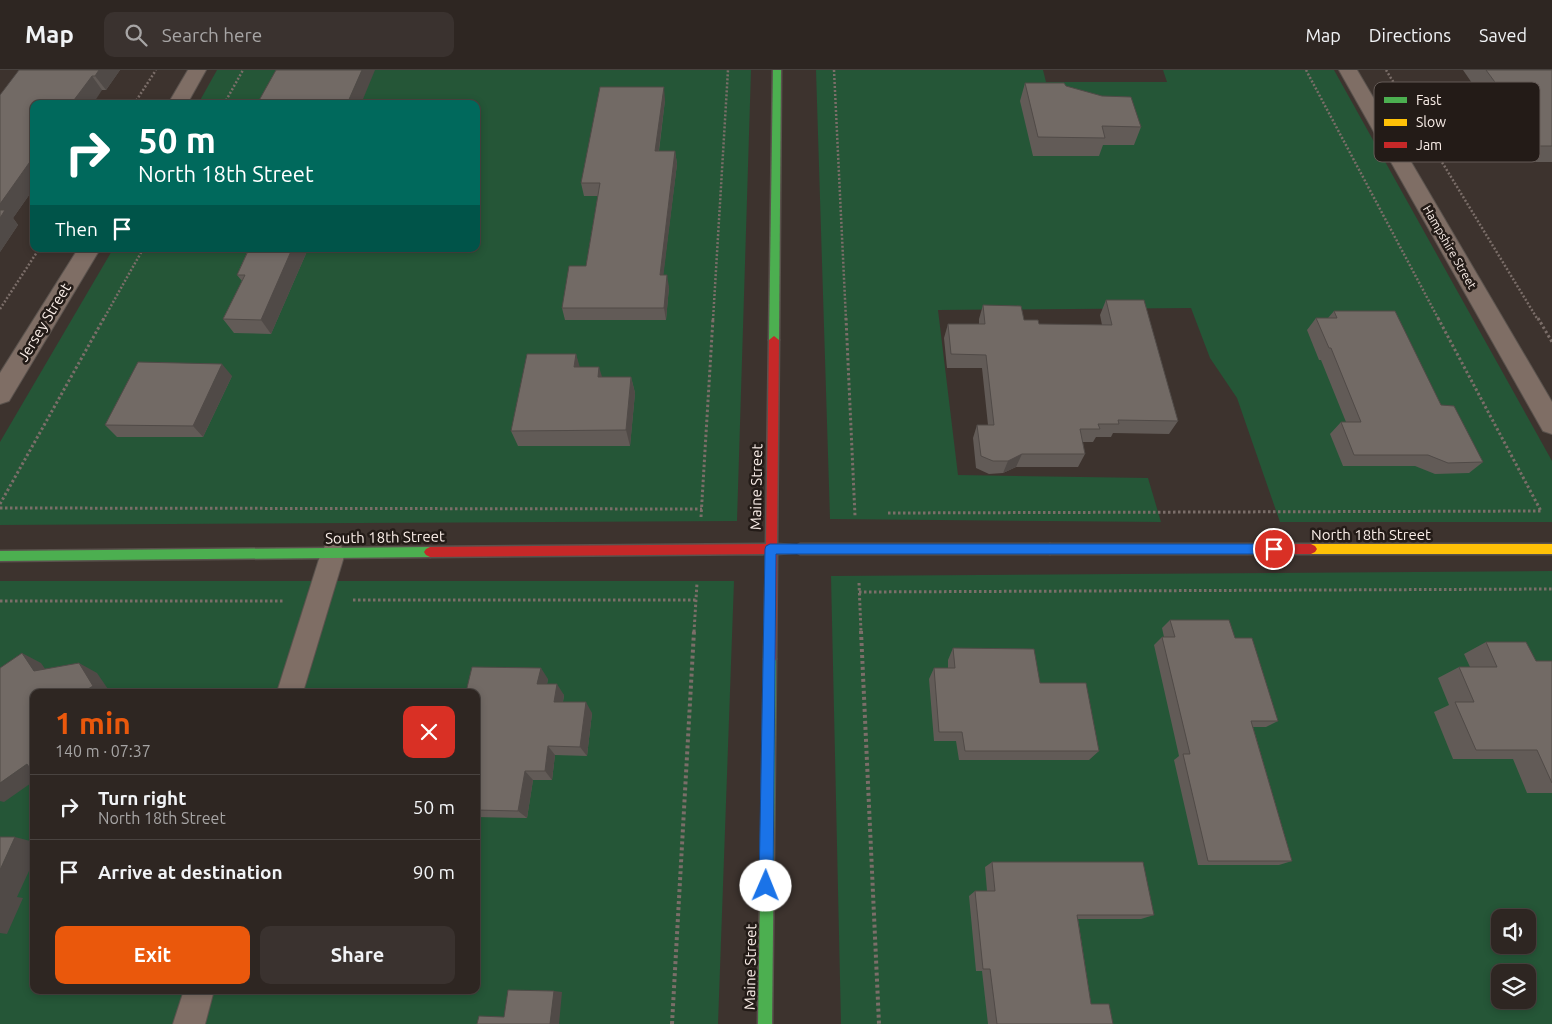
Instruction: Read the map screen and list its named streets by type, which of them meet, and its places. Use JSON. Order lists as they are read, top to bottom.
{
  "streets": {
    "street": [
      "Hampshire Street",
      "Jersey Street",
      "Maine Street",
      "North 18th Street",
      "South 18th Street"
    ]
  },
  "crossings": [
    ["Maine Street", "North 18th Street"],
    ["Maine Street", "South 18th Street"],
    ["North 18th Street", "South 18th Street"]
  ],
  "legend": ["Fast", "Slow", "Jam"],
  "page": {
    "header": "Map",
    "search": "Search here",
    "nav": ["Map", "Directions", "Saved"],
    "turn": ["50 m", "North 18th Street"],
    "then": "Then",
    "heading": ["1 min", "140 m · 07:37"],
    "list": [
      {
        "name": "Turn right",
        "note": "North 18th Street",
        "value": "50 m"
      },
      {
        "name": "Arrive at destination",
        "value": "90 m"
      }
    ],
    "buttons": ["Exit", "Share"]
  }
}
